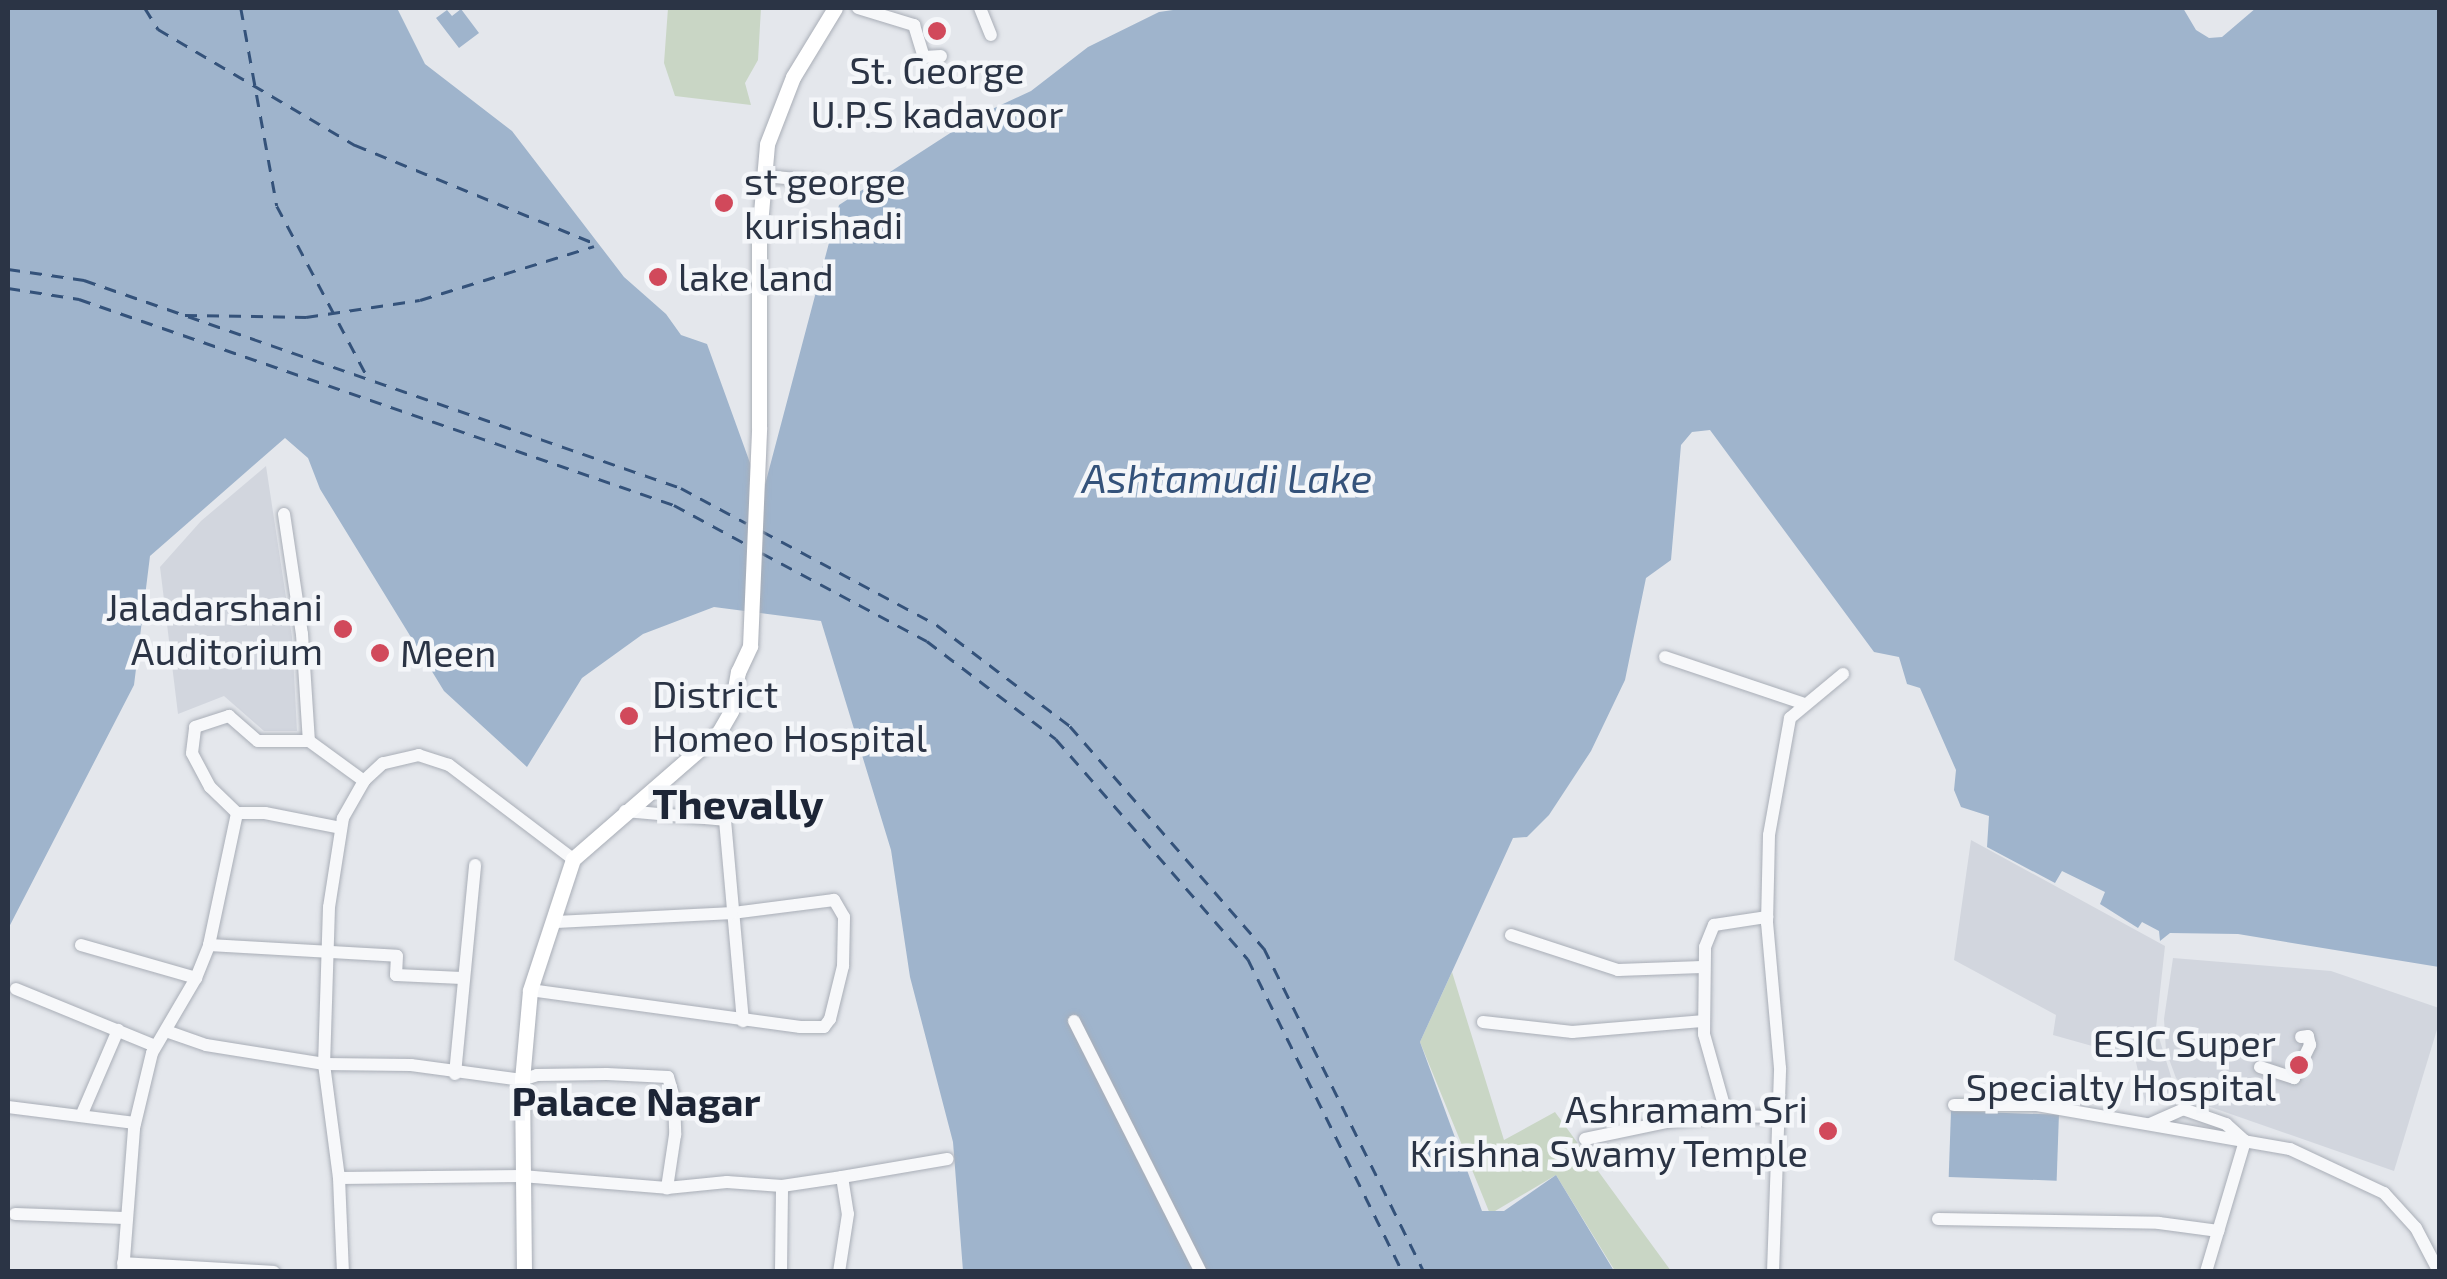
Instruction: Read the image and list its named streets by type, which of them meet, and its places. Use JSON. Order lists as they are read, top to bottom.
{
  "districts": ["Thevally", "Palace Nagar"],
  "water": ["Ashtamudi Lake"],
  "places": [
    "St. George U.P.S kadavoor",
    "st george kurishadi",
    "lake land",
    "Jaladarshani Auditorium",
    "Meen",
    "District Homeo Hospital",
    "ESIC Super Specialty Hospital",
    "Ashramam Sri Krishna Swamy Temple"
  ]
}
